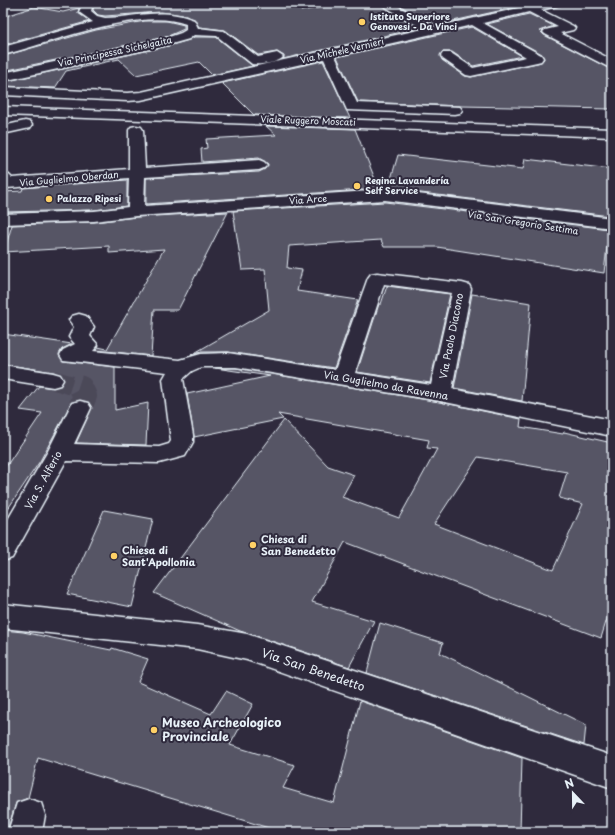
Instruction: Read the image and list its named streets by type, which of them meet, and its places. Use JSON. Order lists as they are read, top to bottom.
{
  "streets": {
    "street": [
      "Via Michele Vernieri",
      "Via Principessa Sichelgaita",
      "Viale Ruggero Moscati",
      "Via Guglielmo Oberdan",
      "Via Arce",
      "Via San Gregorio Settima",
      "Via Paolo Diacono",
      "Via Guglielmo da Ravenna",
      "Via S. Alferio",
      "Via San Benedetto"
    ]
  },
  "crossings": [
    ["Via Arce", "Via San Gregorio Settima"],
    ["Via Paolo Diacono", "Via Guglielmo da Ravenna"]
  ],
  "places": [
    "Istituto Superiore Genovesi - Da Vinci",
    "Regina Lavandería Self Service",
    "Palazzo Ripesi",
    "Chiesa di San Benedetto",
    "Chiesa di Sant'Apollonia",
    "Museo Archeologico Provinciale"
  ],
  "north": "top"
}
